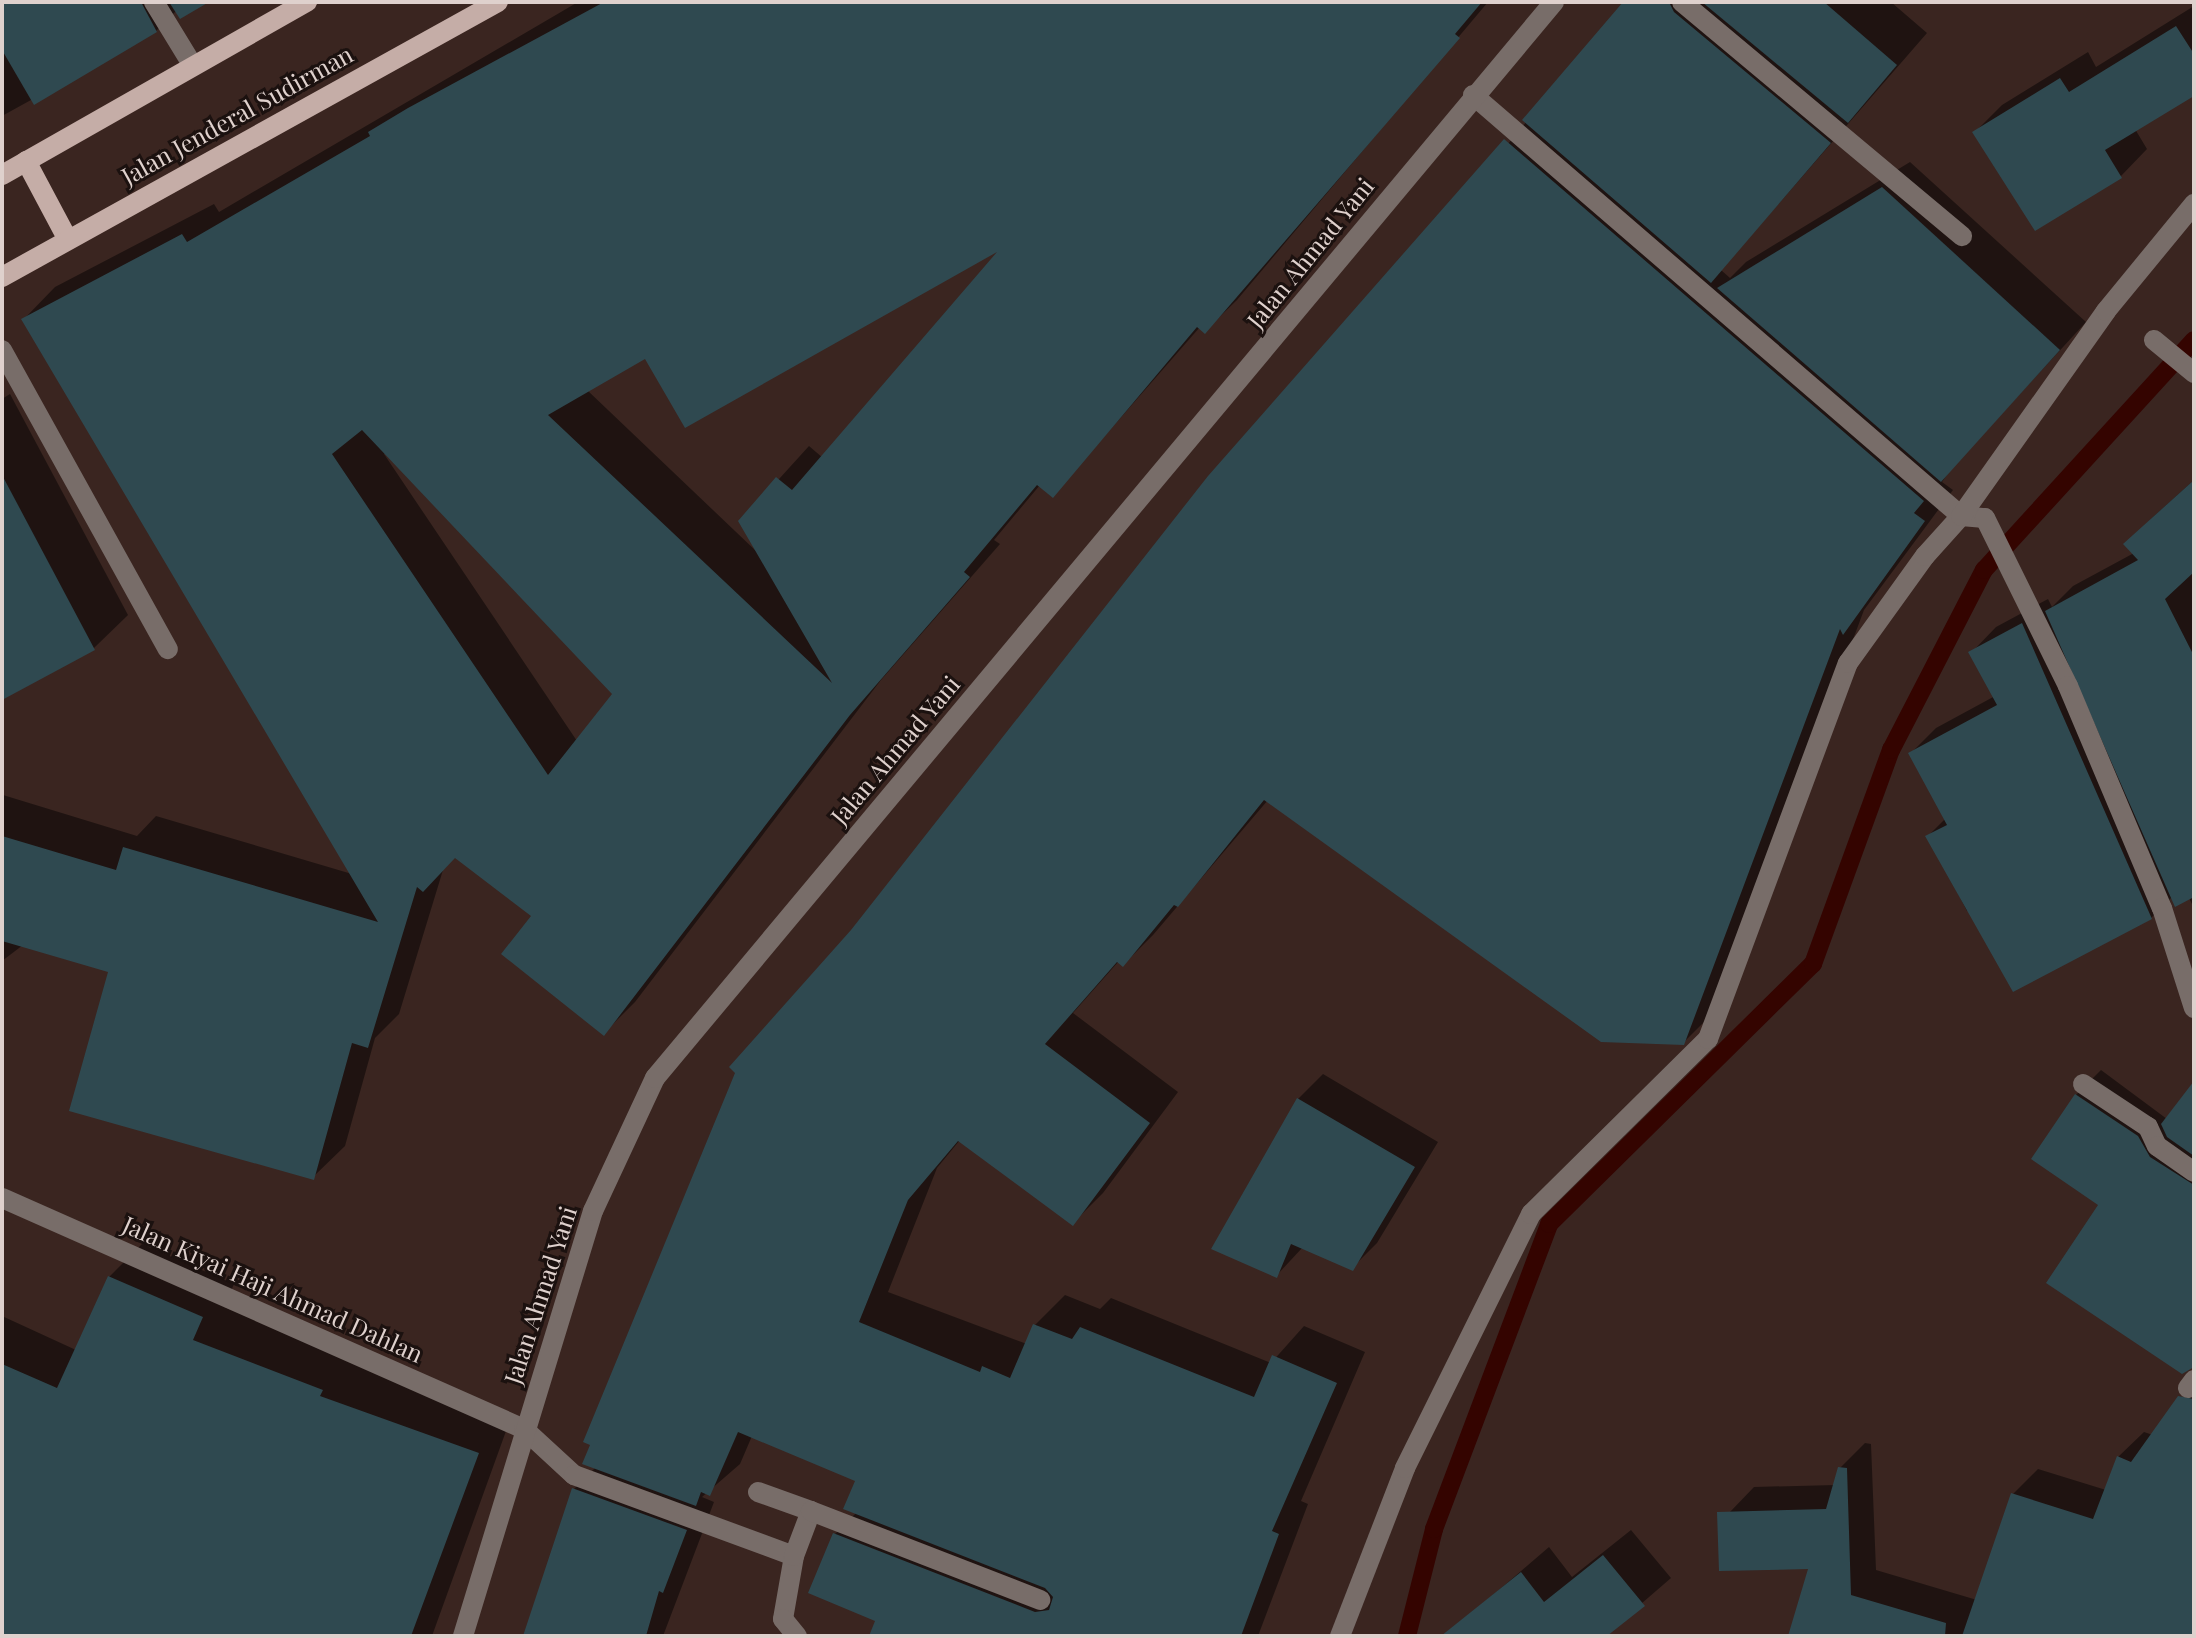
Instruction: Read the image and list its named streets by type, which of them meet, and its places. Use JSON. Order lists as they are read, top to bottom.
{
  "streets": {
    "main road": ["Jalan Jenderal Sudirman"],
    "street": ["Jalan Ahmad Yani", "Jalan Kiyai Haji Ahmad Dahlan"]
  },
  "crossings": [
    ["Jalan Ahmad Yani", "Jalan Kiyai Haji Ahmad Dahlan"]
  ]
}
